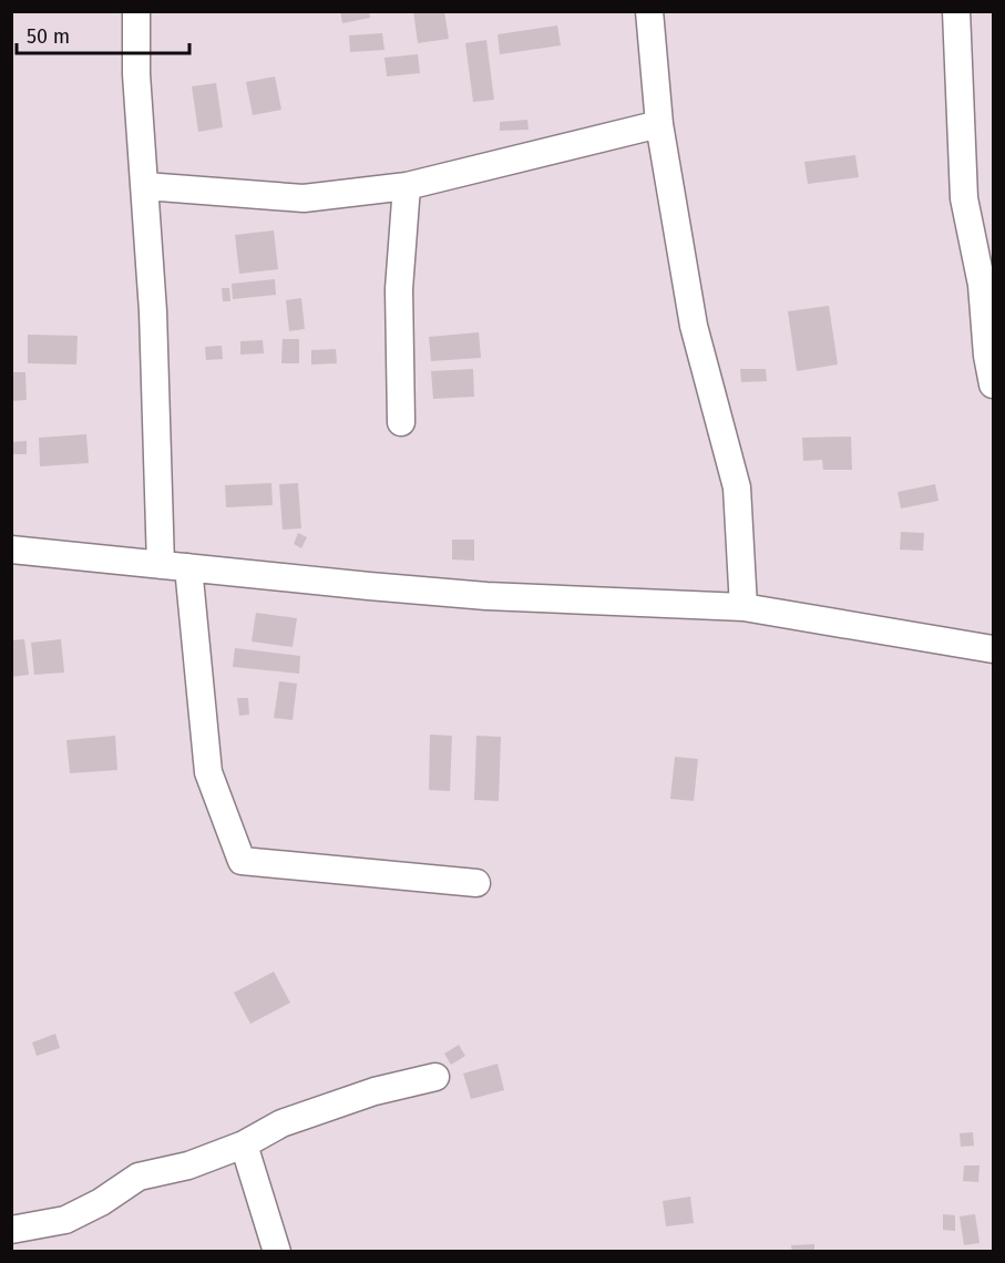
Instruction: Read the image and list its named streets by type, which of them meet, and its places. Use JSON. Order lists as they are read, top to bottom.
{
  "scale_bar": "50 m"
}
